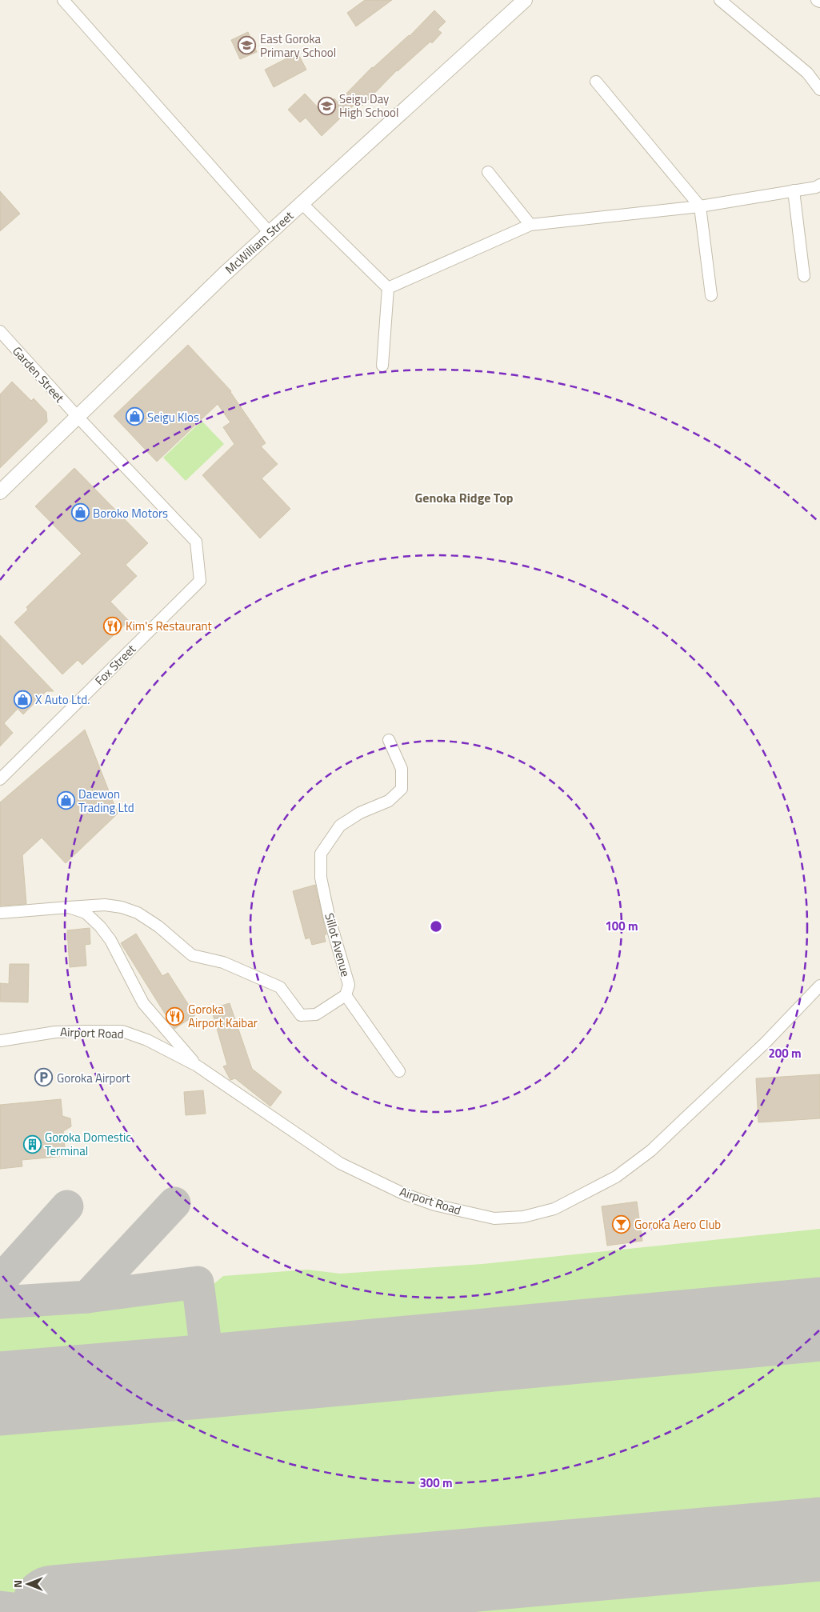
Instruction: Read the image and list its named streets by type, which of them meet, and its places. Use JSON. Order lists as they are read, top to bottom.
{
  "streets": {
    "street": [
      "McWilliam Street",
      "Garden Street",
      "Fox Street",
      "Sillot Avenue",
      "Airport Road"
    ]
  },
  "crossings": [
    ["McWilliam Street", "Garden Street"],
    ["McWilliam Street", "Fox Street"],
    ["Garden Street", "Fox Street"]
  ],
  "districts": ["Genoka Ridge Top"],
  "places": {
    "school or university": ["East Goroka Primary School", "Seigu Day High School"],
    "shop": [
      "Seigu Klos",
      "Boroko Motors",
      "X Auto Ltd.",
      "Daewon Trading Ltd"
    ],
    "restaurant": ["Kim's Restaurant", "Goroka Airport Kaibar"],
    "parking": ["Goroka Airport"],
    "building": ["Goroka Domestic Terminal"],
    "bar": ["Goroka Aero Club"]
  },
  "north": "left",
  "rings": ["100 m", "200 m", "300 m"]
}
